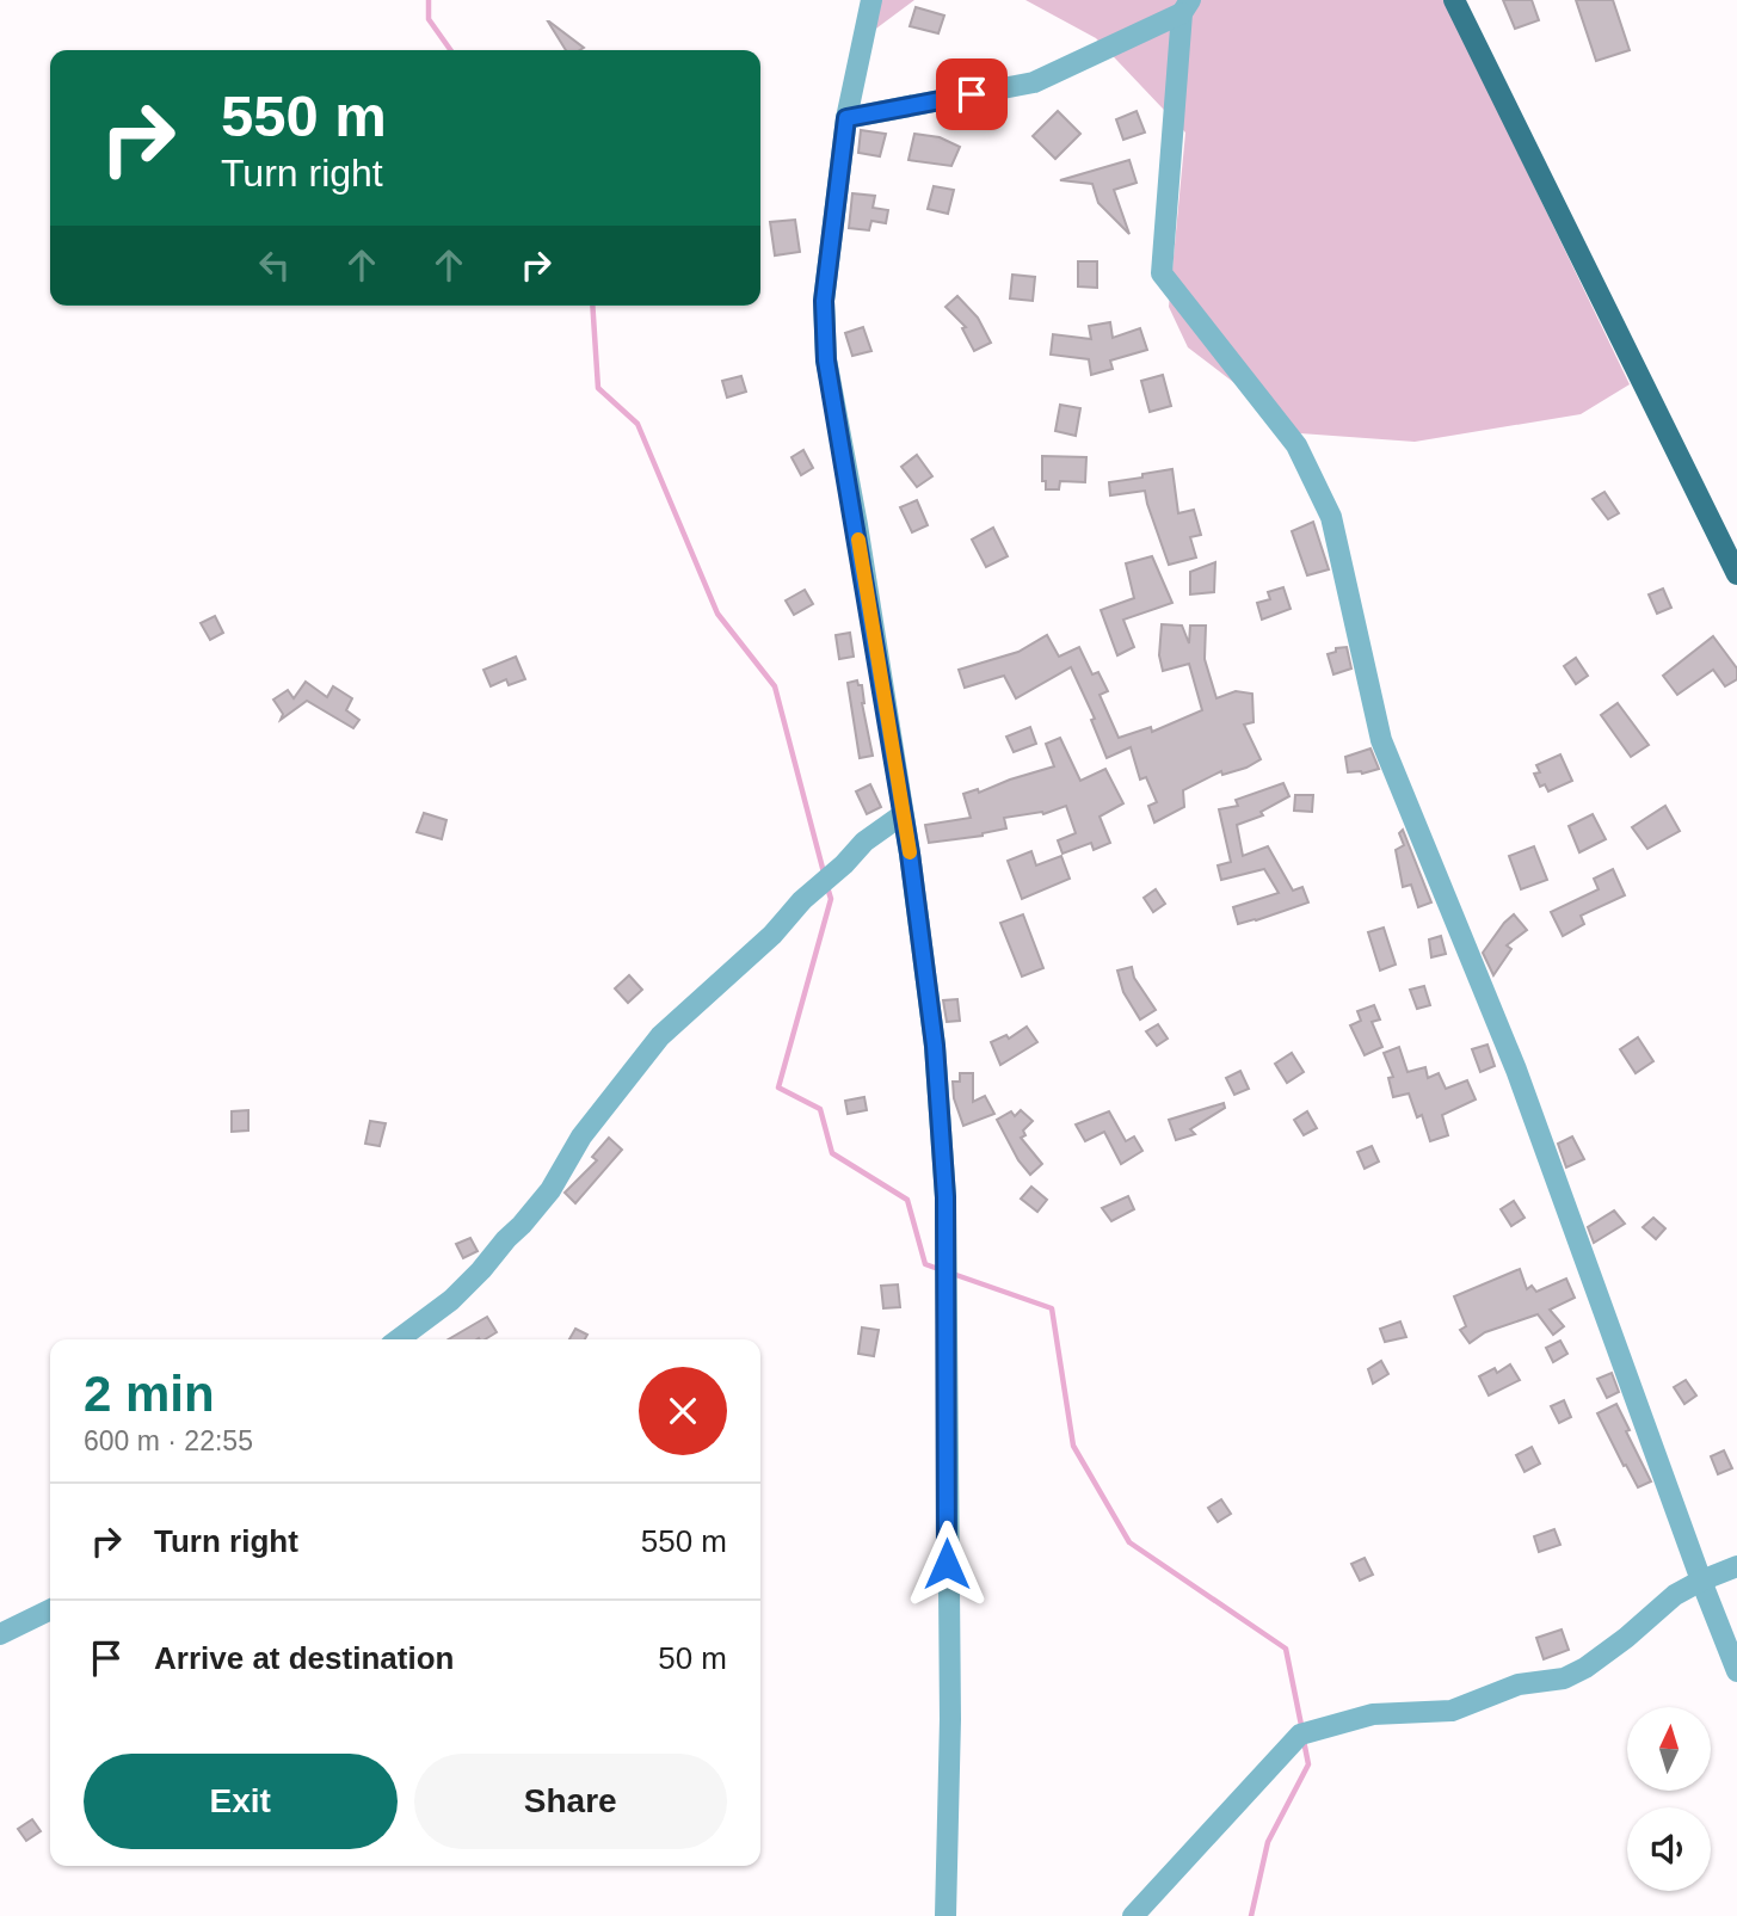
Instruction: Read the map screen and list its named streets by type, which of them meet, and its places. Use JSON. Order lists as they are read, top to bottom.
{
  "north": "top",
  "page": {
    "turn": ["550 m", "Turn right"],
    "heading": ["2 min", "600 m · 22:55"],
    "list": [
      {
        "name": "Turn right",
        "value": "550 m"
      },
      {
        "name": "Arrive at destination",
        "value": "50 m"
      }
    ],
    "buttons": ["Exit", "Share"]
  }
}
